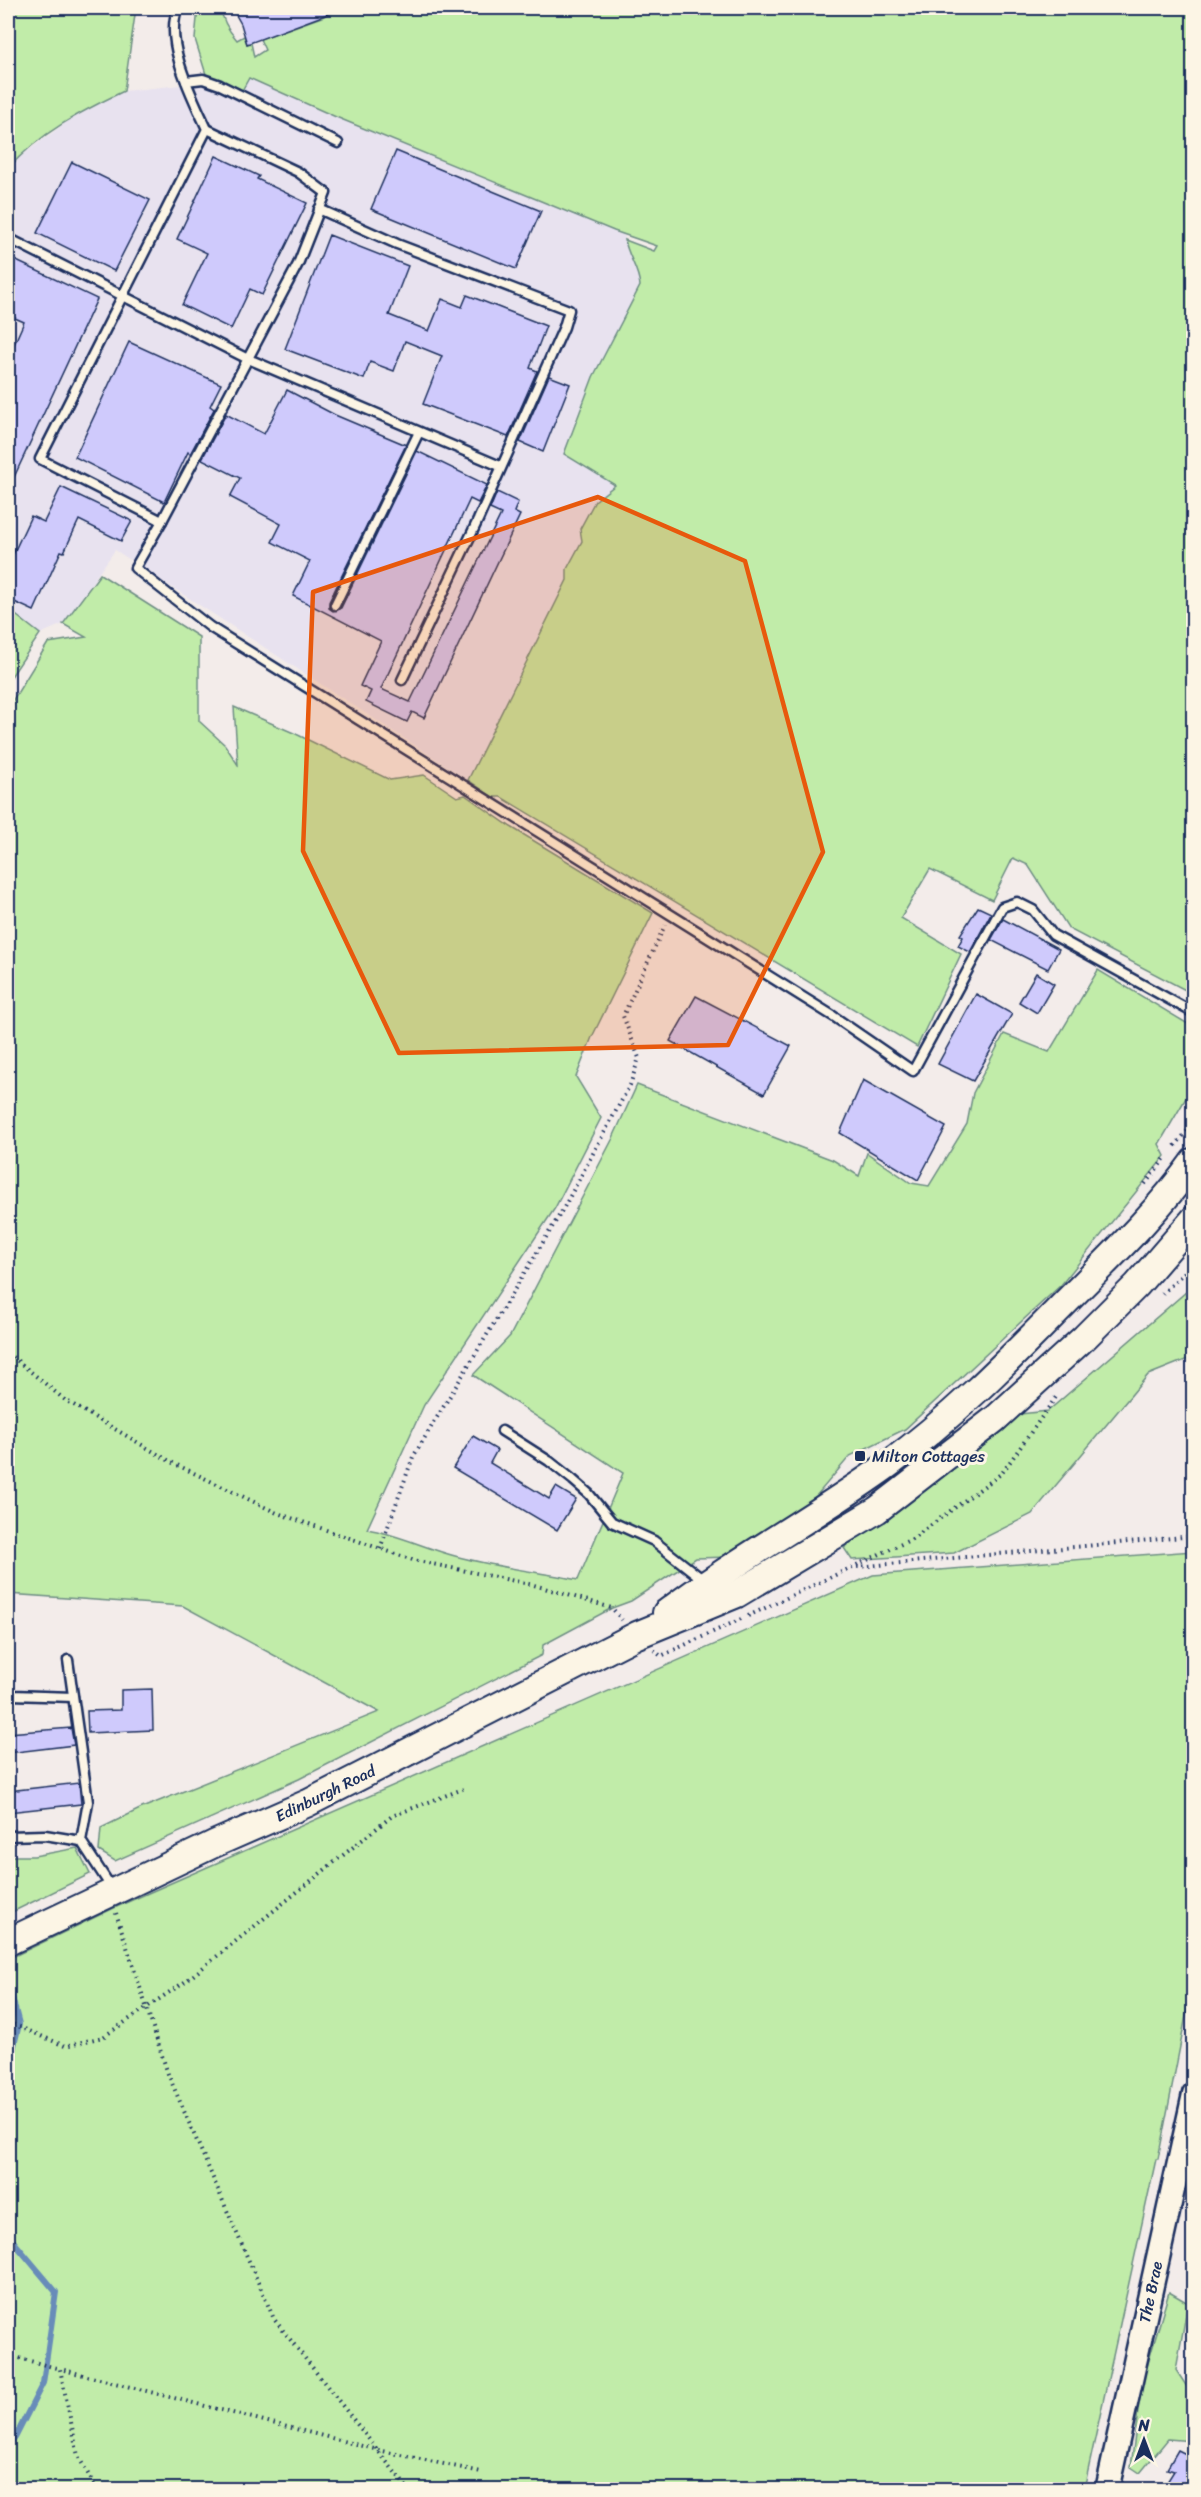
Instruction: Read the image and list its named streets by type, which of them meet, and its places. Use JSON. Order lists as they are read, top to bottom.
{
  "streets": {
    "main road": ["Edinburgh Road", "The Brae"]
  },
  "places": {
    "transit": ["Milton Cottages"]
  },
  "north": "top"
}
